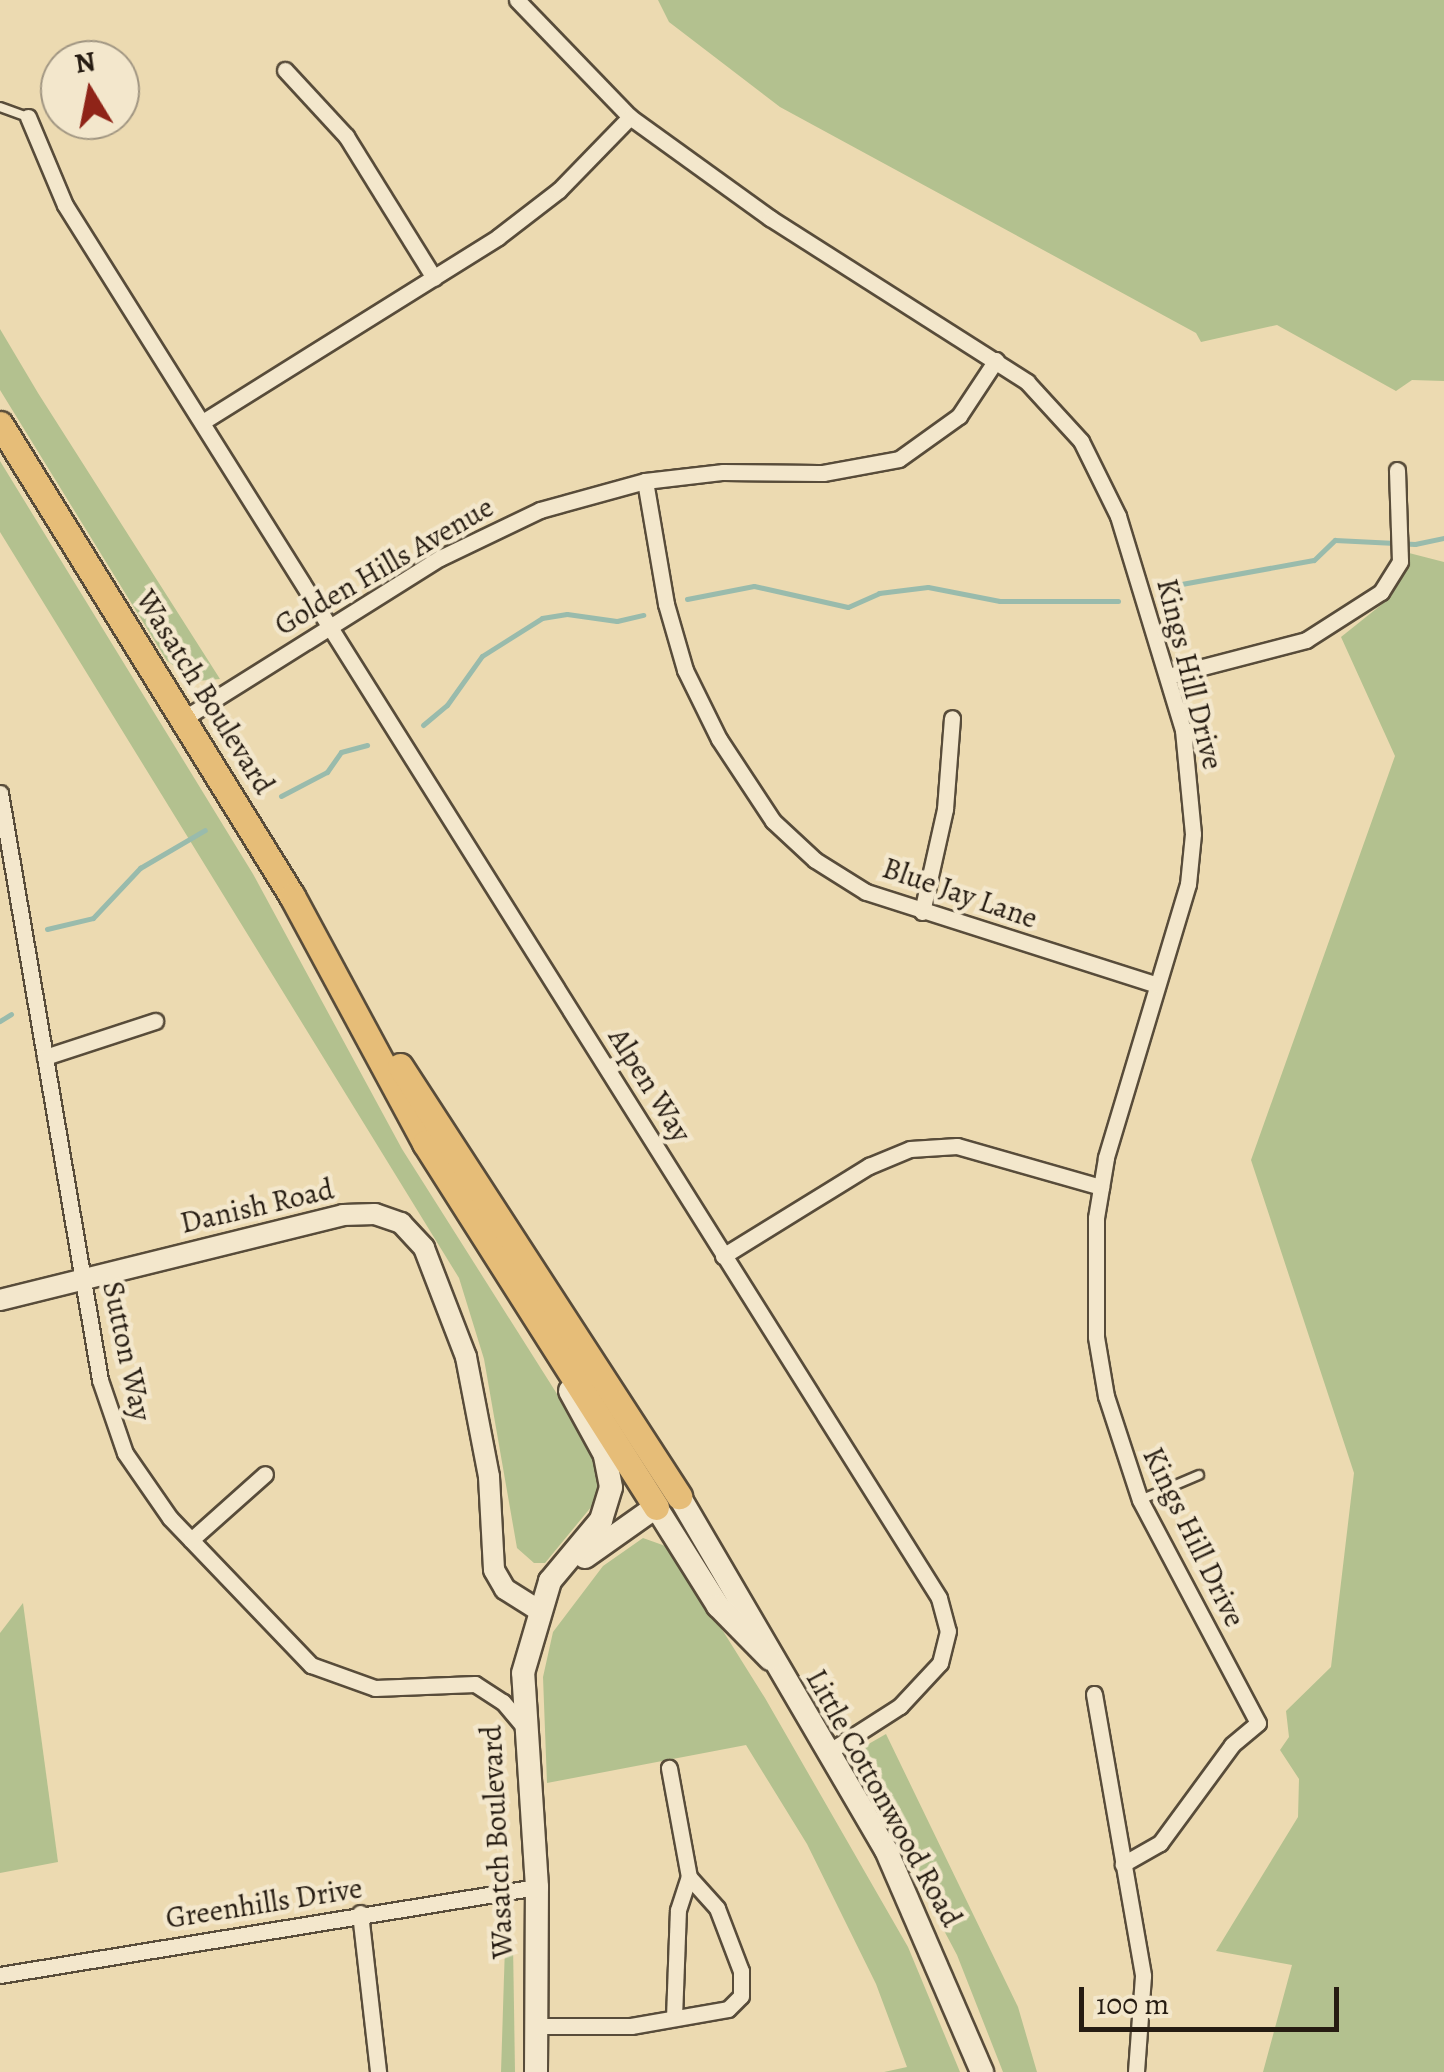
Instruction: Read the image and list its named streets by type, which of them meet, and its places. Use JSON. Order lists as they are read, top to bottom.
{
  "streets": {
    "main road": ["Wasatch Boulevard", "Little Cottonwood Road"],
    "street": [
      "Golden Hills Avenue",
      "Kings Hill Drive",
      "Blue Jay Lane",
      "Alpen Way",
      "Danish Road",
      "Sutton Way",
      "Greenhills Drive"
    ]
  },
  "crossings": [
    ["Golden Hills Avenue", "Kings Hill Drive"],
    ["Golden Hills Avenue", "Wasatch Boulevard"],
    ["Golden Hills Avenue", "Blue Jay Lane"],
    ["Golden Hills Avenue", "Alpen Way"],
    ["Kings Hill Drive", "Blue Jay Lane"],
    ["Wasatch Boulevard", "Danish Road"],
    ["Wasatch Boulevard", "Sutton Way"],
    ["Wasatch Boulevard", "Little Cottonwood Road"],
    ["Wasatch Boulevard", "Greenhills Drive"],
    ["Alpen Way", "Little Cottonwood Road"],
    ["Danish Road", "Sutton Way"]
  ],
  "scale_bar": "100 m",
  "north": "top"
}
